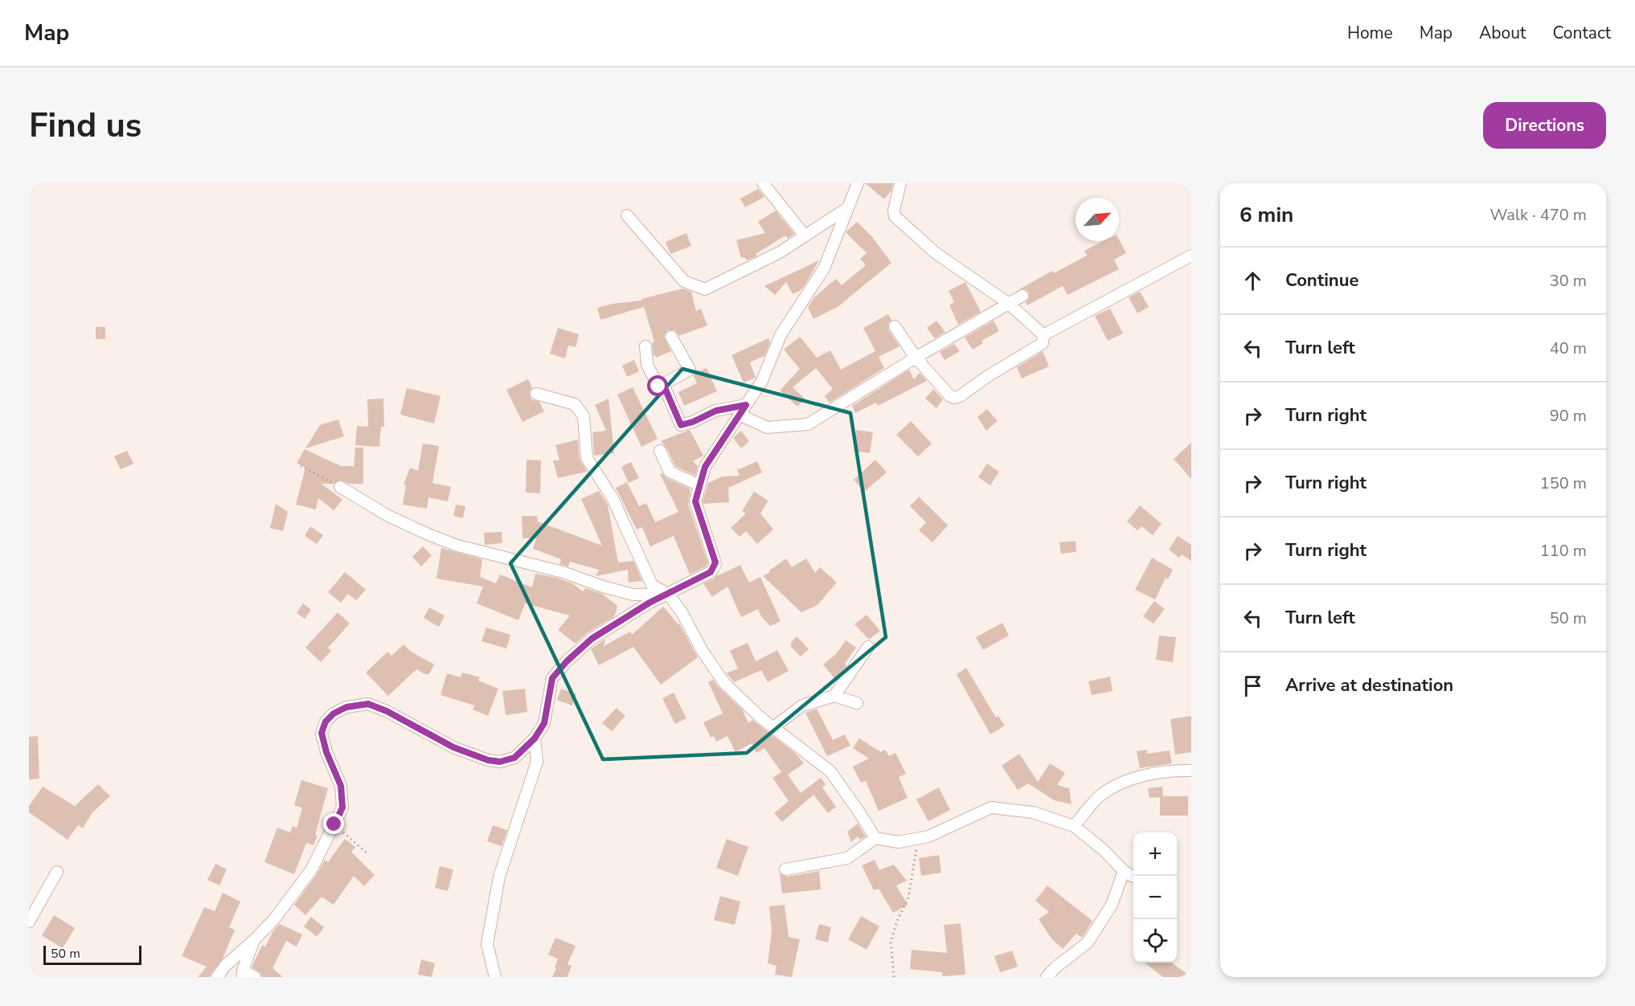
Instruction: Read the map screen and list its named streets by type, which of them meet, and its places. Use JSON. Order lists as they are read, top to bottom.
{
  "scale_bar": "50 m",
  "north": "top right",
  "page": {
    "header": "Map",
    "nav": [
      "Home",
      "Map",
      "About",
      "Contact"
    ],
    "buttons": "Directions",
    "title": "Find us",
    "heading": ["6 min", "Walk · 470 m"],
    "list": [
      ["Continue", "30 m"],
      ["Turn left", "40 m"],
      ["Turn right", "90 m"],
      ["Turn right", "150 m"],
      ["Turn right", "110 m"],
      ["Turn left", "50 m"],
      "Arrive at destination"
    ],
    "map_buttons": ["+", "−"],
    "scale": "50 m"
  }
}
